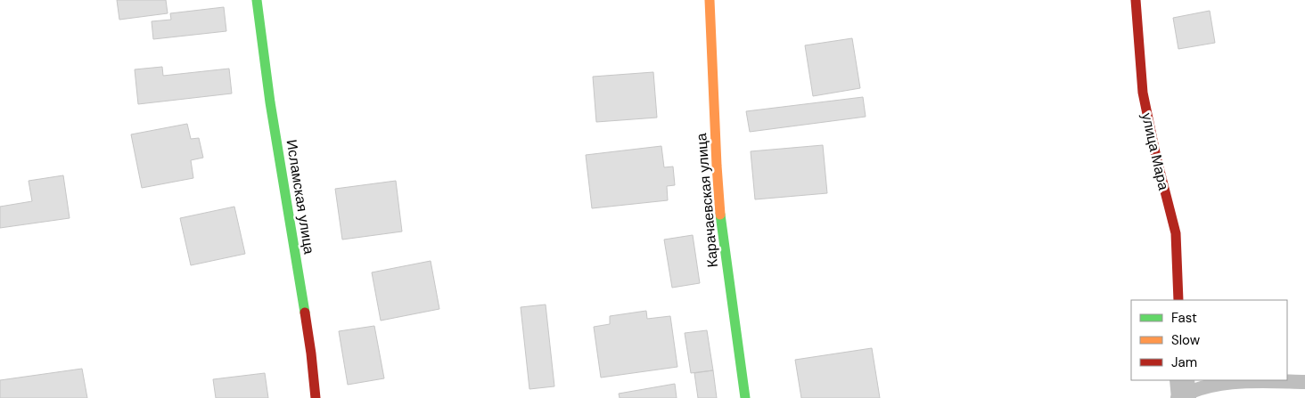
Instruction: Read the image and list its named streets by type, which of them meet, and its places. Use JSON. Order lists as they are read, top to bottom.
{
  "streets": {
    "street": ["улица Мара", "Исламская улица", "Карачаевская улица"]
  },
  "legend": ["Fast", "Slow", "Jam"]
}
